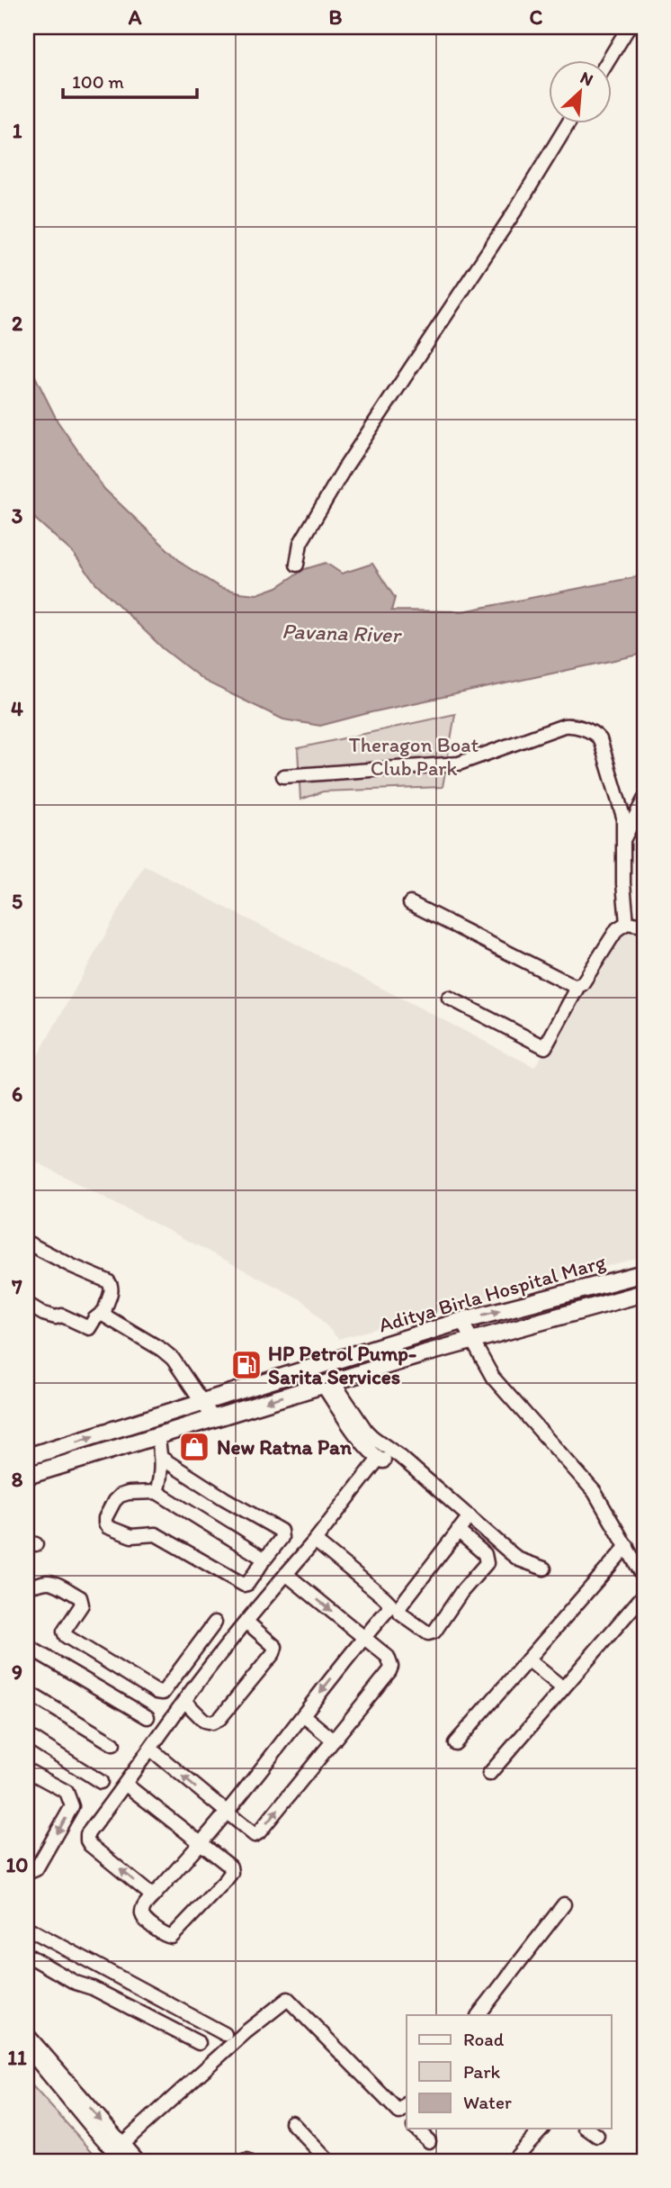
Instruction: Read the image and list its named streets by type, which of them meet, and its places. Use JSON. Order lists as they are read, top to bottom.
{
  "streets": {
    "main road": ["Aditya Birla Hospital Marg"]
  },
  "water": ["Pavana River"],
  "parks": ["Theragon Boat Club Park"],
  "places": {
    "fuel station": ["HP Petrol Pump- Sarita Services"],
    "shop": ["New Ratna Pan"]
  },
  "legend": ["Road", "Park", "Water"],
  "scale_bar": "100 m",
  "north": "top right",
  "grid": {
    "columns": ["A", "B", "C"],
    "rows": [
      "1",
      "2",
      "3",
      "4",
      "5",
      "6",
      "7",
      "8",
      "9",
      "10",
      "11"
    ]
  }
}
